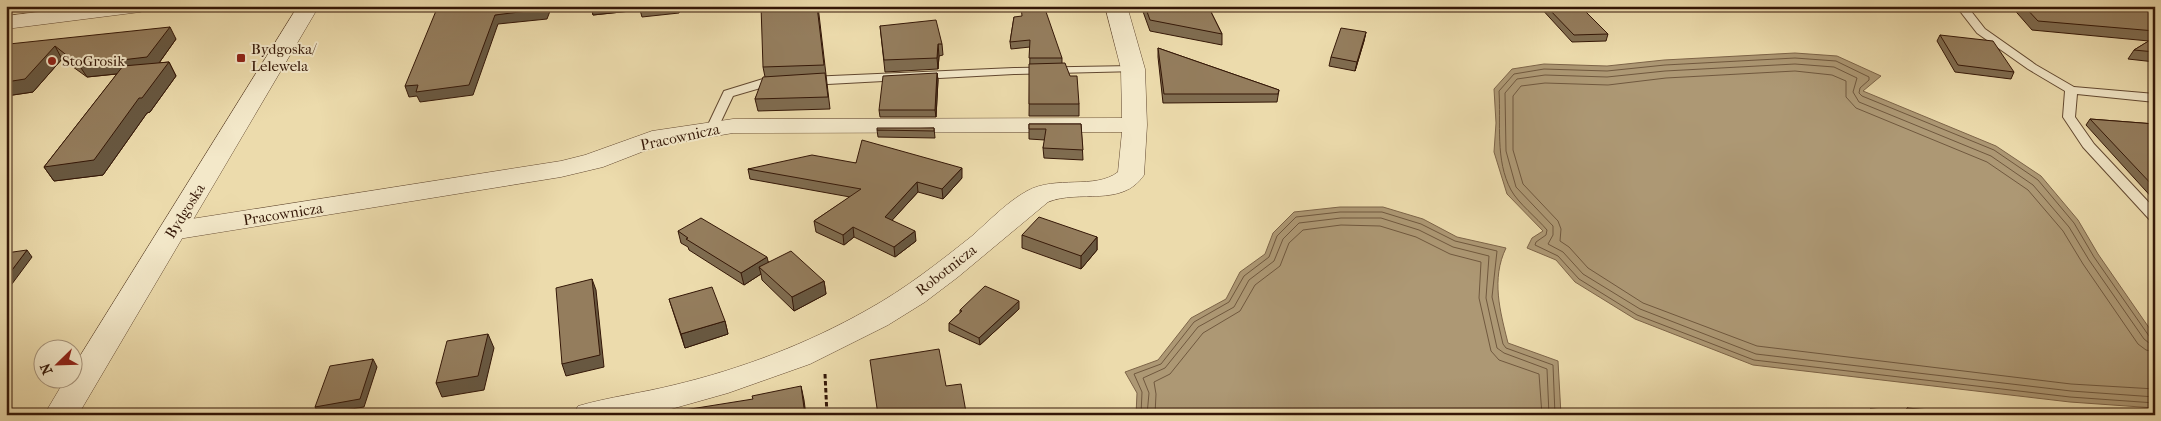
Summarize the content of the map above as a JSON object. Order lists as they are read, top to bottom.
{
  "streets": {
    "street": ["Pracownicza", "Bydgoska", "Robotnicza"]
  },
  "crossings": [
    ["Pracownicza", "Bydgoska"],
    ["Pracownicza", "Robotnicza"]
  ],
  "places": {
    "transit": ["Bydgoska/ Lelewela"],
    "other": ["StoGrosik"]
  },
  "north": "bottom left"
}
